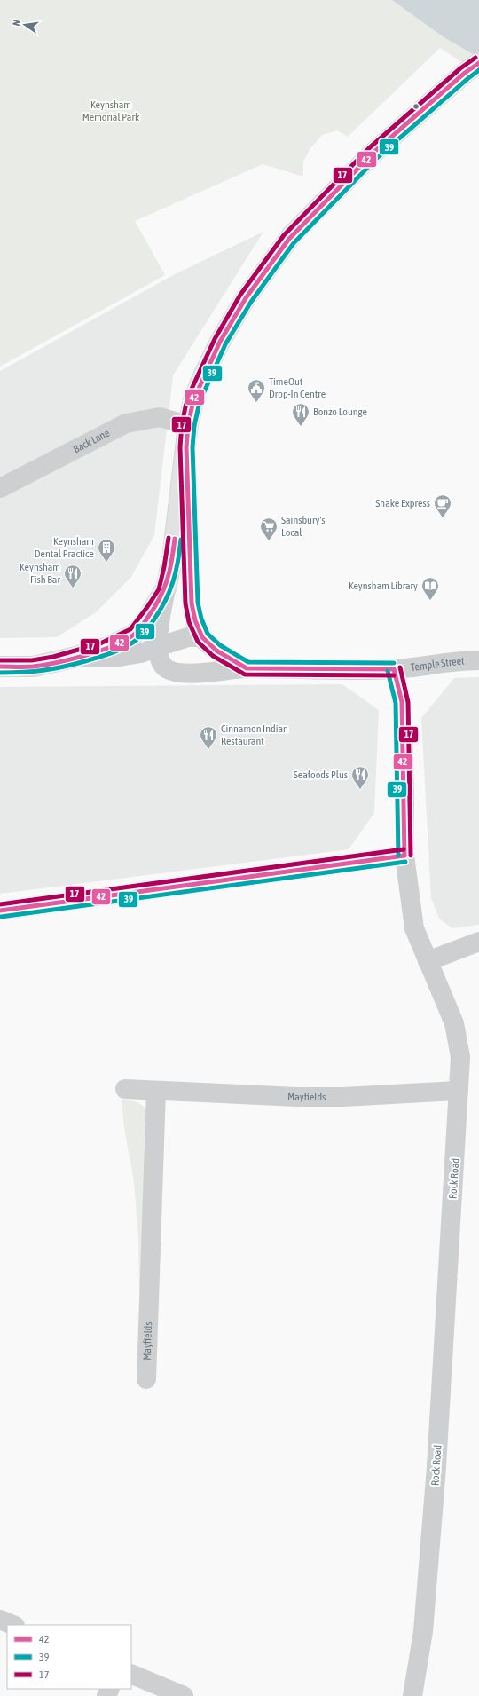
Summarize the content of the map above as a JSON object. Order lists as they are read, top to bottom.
{
  "streets": {
    "street": [
      "Back Lane",
      "Temple Street",
      "Mayfields",
      "Rock Road"
    ]
  },
  "crossings": [
    ["Temple Street", "Rock Road"],
    ["Mayfields", "Rock Road"]
  ],
  "parks": ["Keynsham Memorial Park"],
  "places": {
    "public building": ["TimeOut Drop-In Centre"],
    "restaurant": [
      "Bonzo Lounge",
      "Keynsham Fish Bar",
      "Cinnamon Indian Restaurant",
      "Seafoods Plus"
    ],
    "cafe": ["Shake Express"],
    "supermarket": ["Sainsbury's Local"],
    "building": ["Keynsham Dental Practice"],
    "library": ["Keynsham Library"]
  },
  "lines": ["transit line 17", "transit line 42", "transit line 39"],
  "legend": ["42", "39", "17"],
  "north": "left"
}
